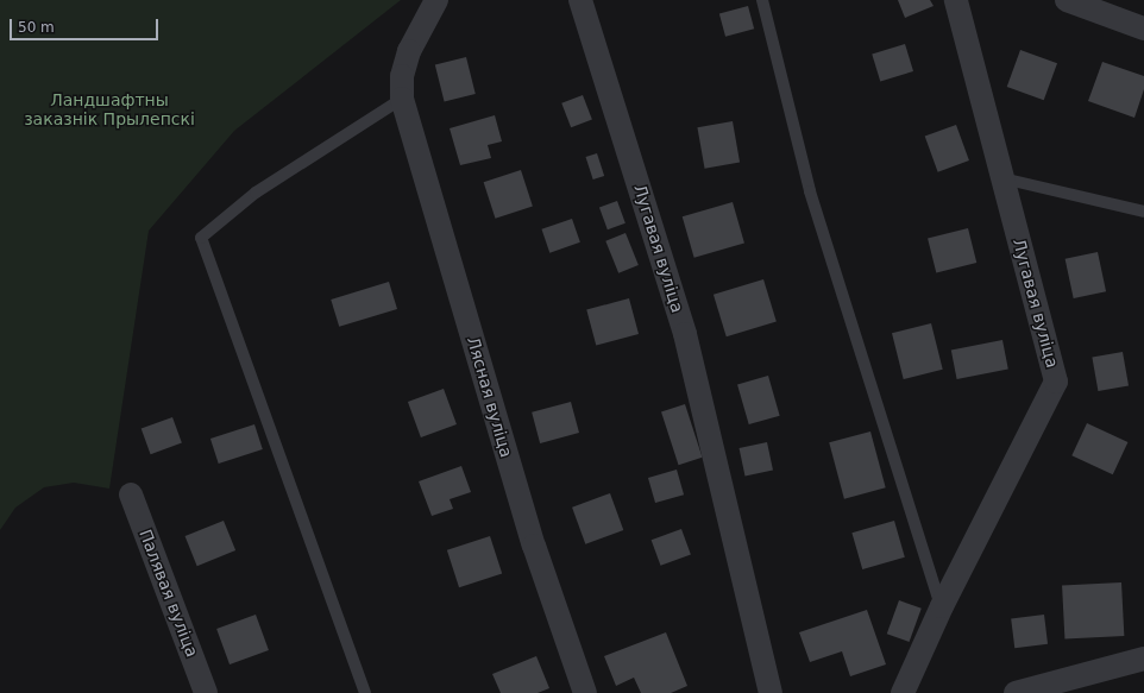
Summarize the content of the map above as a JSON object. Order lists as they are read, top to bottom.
{
  "streets": {
    "street": ["Лугавая вуліца", "Лясная вуліца", "Палявая вуліца"]
  },
  "parks": ["Ландшафтны заказнік Прылепскі"],
  "scale_bar": "50 m"
}
